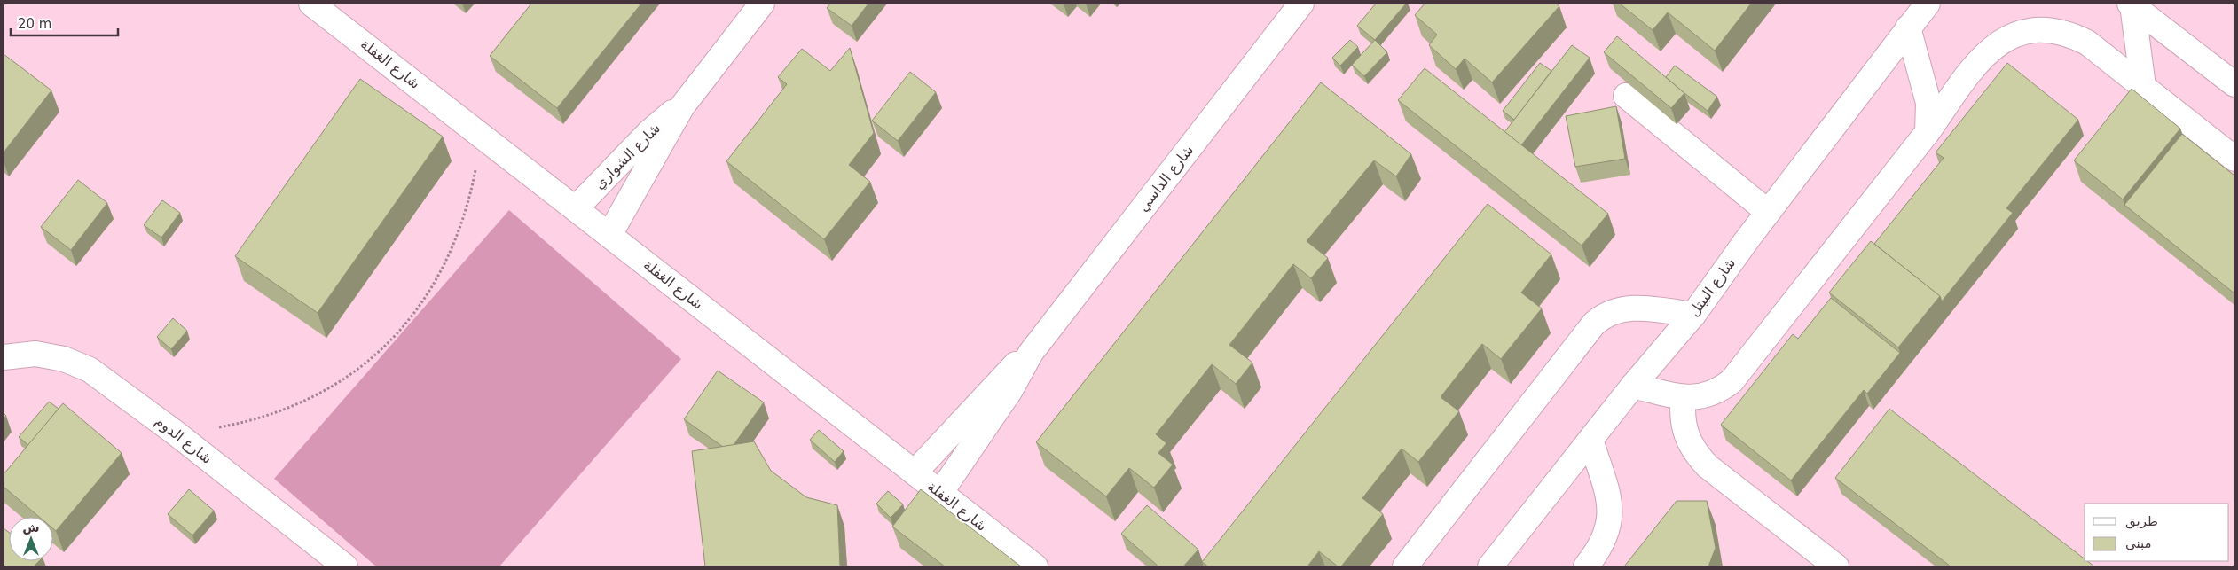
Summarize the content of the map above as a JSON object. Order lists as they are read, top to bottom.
{
  "streets": {
    "street": [
      "شارع الغفلة",
      "شارع الشواري",
      "شارع الداسي",
      "شارع البيتل",
      "شارع الدوم"
    ]
  },
  "crossings": [
    ["شارع الغفلة", "شارع الشواري"],
    ["شارع الغفلة", "شارع الداسي"]
  ],
  "legend": ["طريق", "مبنى"],
  "scale_bar": "20 m",
  "north": "top"
}
